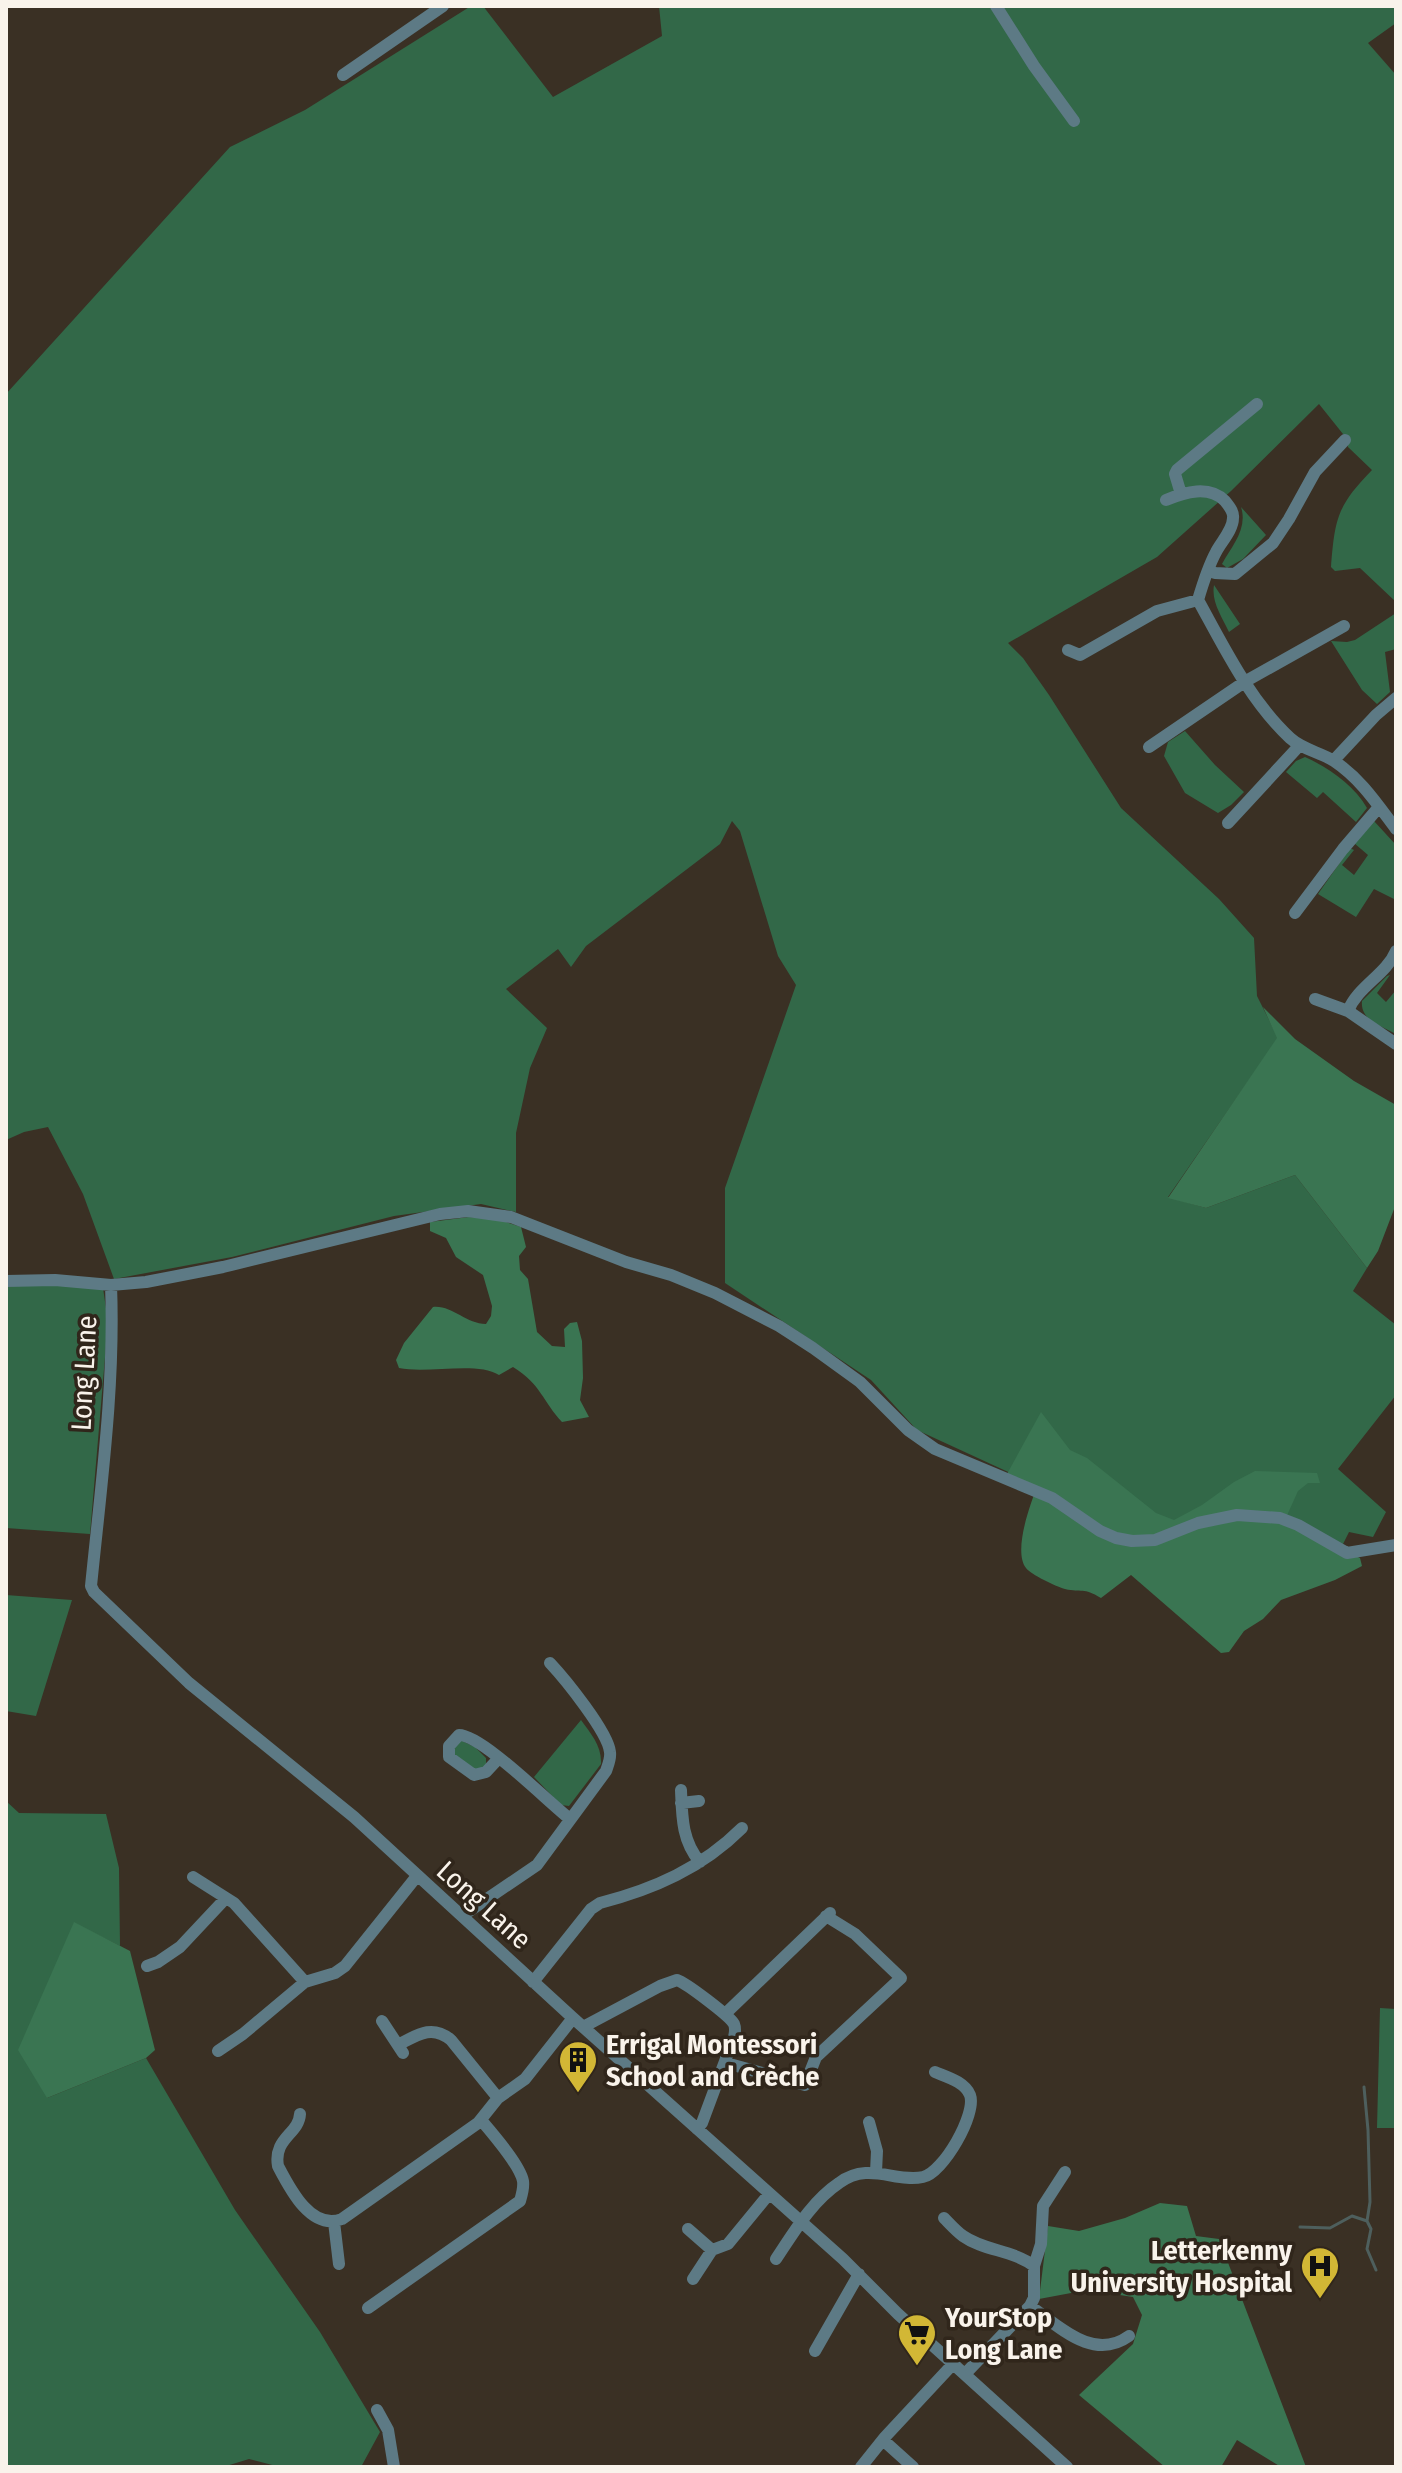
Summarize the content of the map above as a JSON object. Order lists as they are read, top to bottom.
{
  "streets": {
    "street": ["Long Lane"]
  },
  "places": {
    "building": ["Errigal Montessori School and Crèche"],
    "hospital": ["Letterkenny University Hospital"],
    "supermarket": ["YourStop Long Lane"]
  }
}
